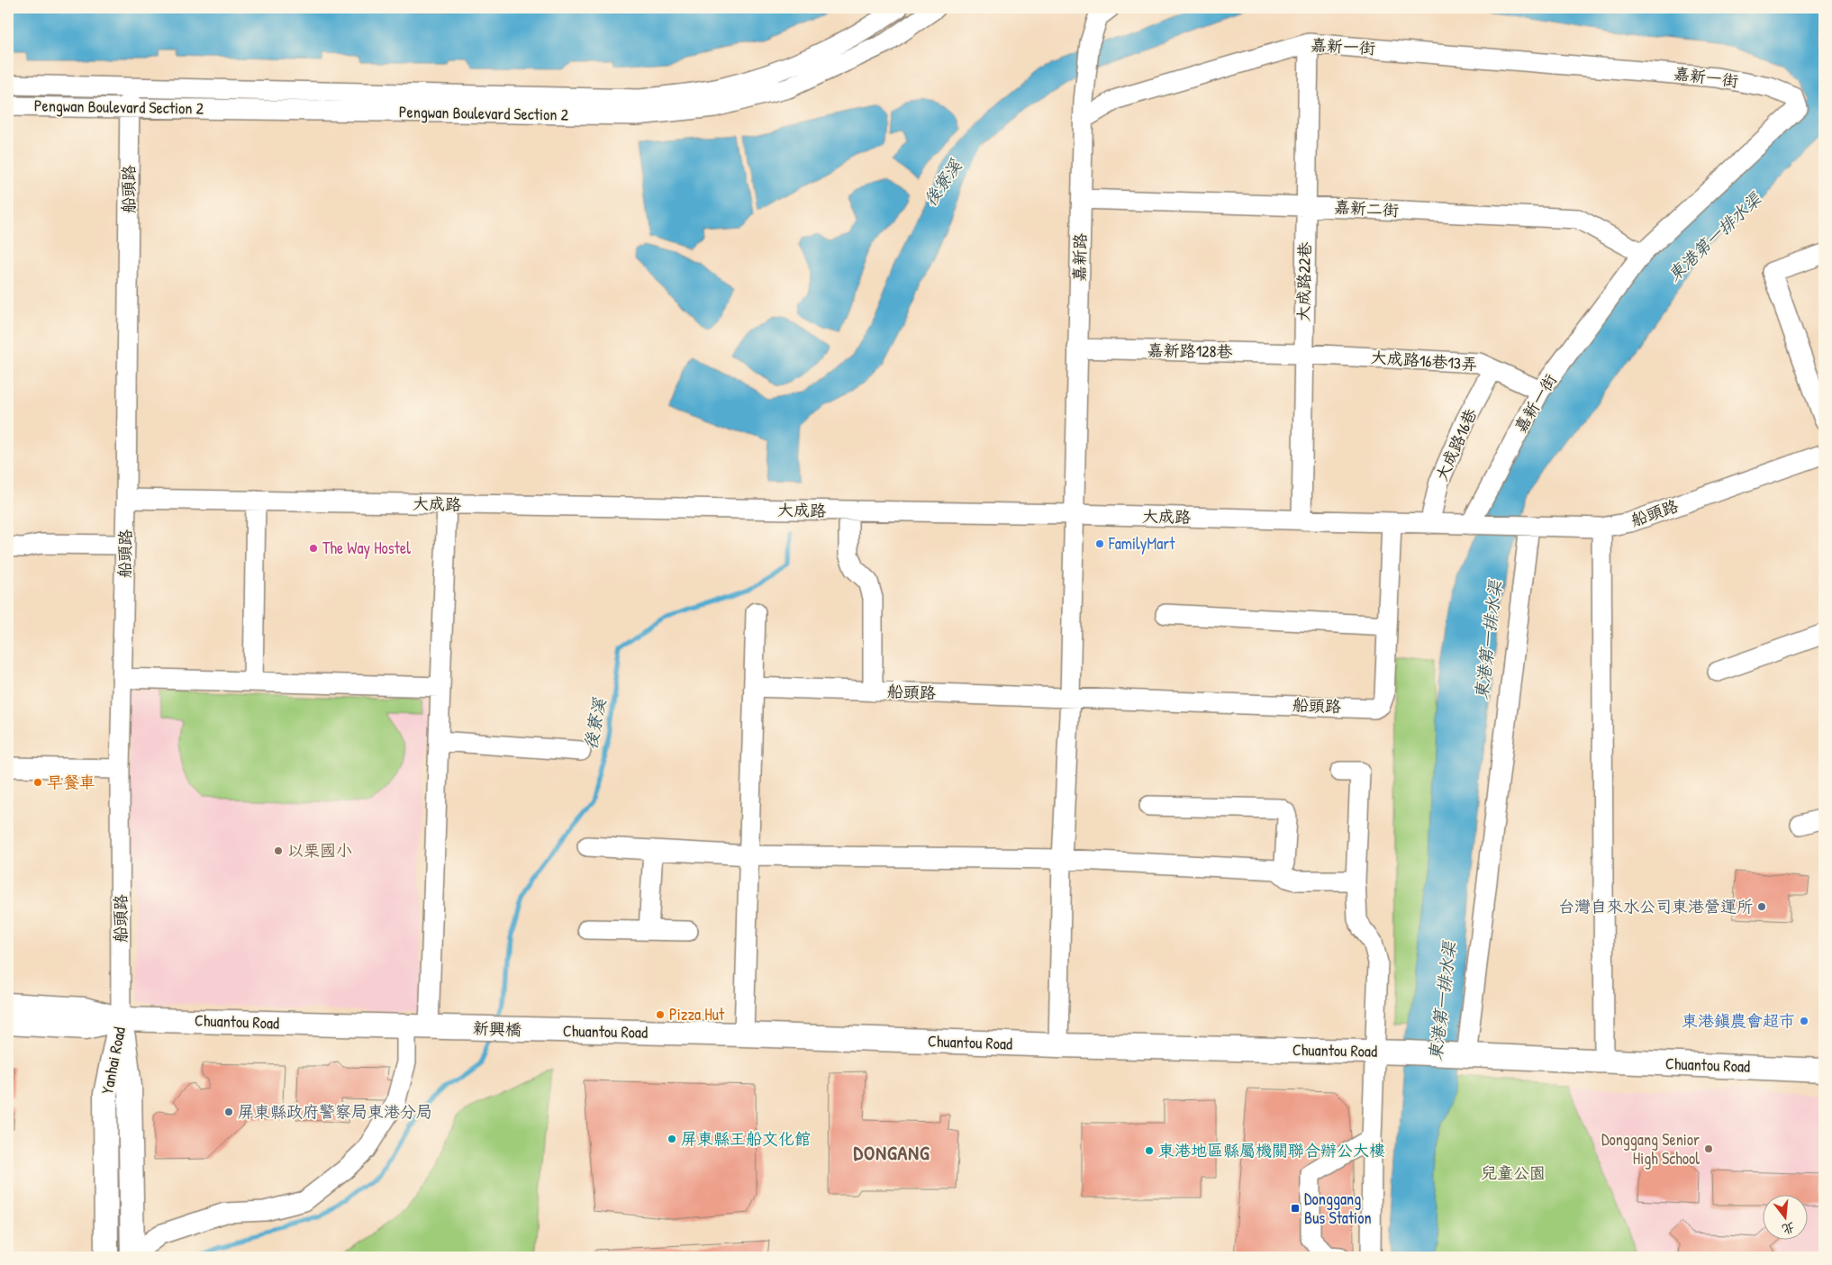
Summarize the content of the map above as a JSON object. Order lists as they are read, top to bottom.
{
  "streets": {
    "main road": ["Chuantou Road", "新興橋", "Yanhai Road"],
    "street": [
      "嘉新一街",
      "Pengwan Boulevard Section 2",
      "船頭路",
      "嘉新二街",
      "嘉新路",
      "大成路22巷",
      "嘉新路128巷",
      "大成路16巷13弄",
      "大成路16巷",
      "大成路"
    ]
  },
  "crossings": [
    ["嘉新一街", "船頭路"],
    ["嘉新一街", "嘉新二街"],
    ["嘉新一街", "嘉新路"],
    ["嘉新一街", "大成路22巷"],
    ["嘉新一街", "大成路16巷13弄"],
    ["嘉新一街", "大成路"],
    ["Pengwan Boulevard Section 2", "船頭路"],
    ["船頭路", "大成路"],
    ["船頭路", "Chuantou Road"],
    ["船頭路", "Yanhai Road"],
    ["嘉新二街", "嘉新路"],
    ["嘉新二街", "大成路22巷"],
    ["嘉新路", "嘉新路128巷"],
    ["嘉新路", "大成路"],
    ["大成路22巷", "嘉新路128巷"],
    ["大成路22巷", "大成路16巷13弄"],
    ["大成路22巷", "大成路"],
    ["嘉新路128巷", "大成路16巷13弄"],
    ["大成路16巷13弄", "大成路16巷"],
    ["大成路16巷", "大成路"],
    ["Chuantou Road", "新興橋"],
    ["Chuantou Road", "Yanhai Road"]
  ],
  "districts": ["DONGANG"],
  "water": ["後寮溪", "東港第一排水渠"],
  "parks": ["兒童公園"],
  "places": {
    "other": [
      "FamilyMart",
      "The Way Hostel",
      "早餐車",
      "以栗國小",
      "台灣自來水公司東港營運所",
      "Pizza Hut",
      "東港鎮農會超市",
      "屏東縣政府警察局東港分局",
      "屏東縣王船文化館",
      "Donggang Senior High School",
      "東港地區縣屬機關聯合辦公大樓"
    ],
    "transit": ["Donggang Bus Station"]
  },
  "north": "bottom"
}
